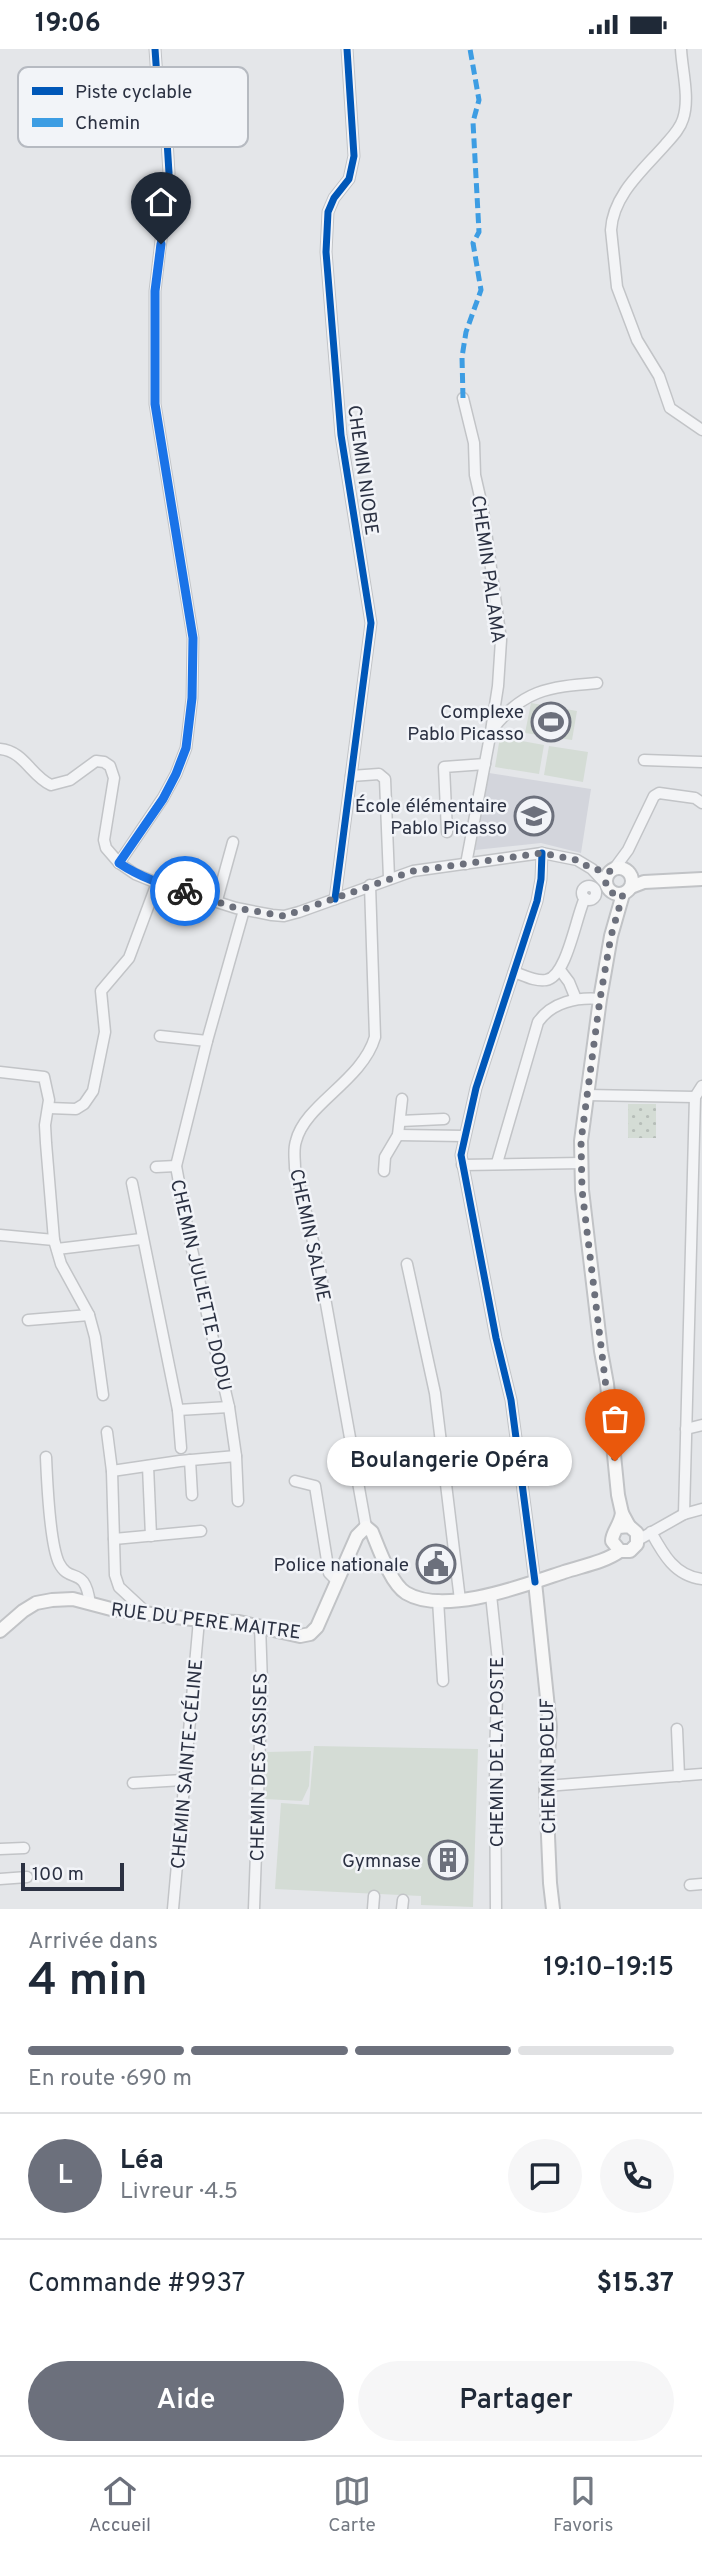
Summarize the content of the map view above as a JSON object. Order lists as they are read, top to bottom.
{
  "streets": {
    "main road": ["RUE DU PERE MAITRE", "CHEMIN BOEUF"],
    "street": [
      "CHEMIN NIOBE",
      "CHEMIN PALAMA",
      "CHEMIN SALME",
      "CHEMIN JULIETTE DODU",
      "CHEMIN DE LA POSTE",
      "CHEMIN SAINTE-CÉLINE",
      "CHEMIN DES ASSISES"
    ]
  },
  "crossings": [
    ["CHEMIN SALME", "RUE DU PERE MAITRE"],
    ["RUE DU PERE MAITRE", "CHEMIN SAINTE-CÉLINE"],
    ["RUE DU PERE MAITRE", "CHEMIN DES ASSISES"]
  ],
  "places": {
    "sports": ["Complexe Pablo Picasso"],
    "school or university": ["École élémentaire Pablo Picasso"],
    "other": ["Boulangerie Opéra"],
    "public building": ["Police nationale"],
    "building": ["Gymnase"]
  },
  "legend": ["Piste cyclable", "Chemin"],
  "scale_bar": "100 m",
  "page": {
    "status": "19:06",
    "bubble": "Boulangerie Opéra",
    "scale": "100 m",
    "heading": ["4 min", "Arrivée dans", "19:10–19:15"],
    "panel": [
      "Léa",
      "Livreur · 4.5",
      "Commande #9937",
      "$15.37"
    ],
    "bar": "En route · 690 m",
    "round": "L",
    "buttons": ["Aide", "Partager"],
    "tabs": ["Accueil", "Carte", "Favoris"]
  }
}
